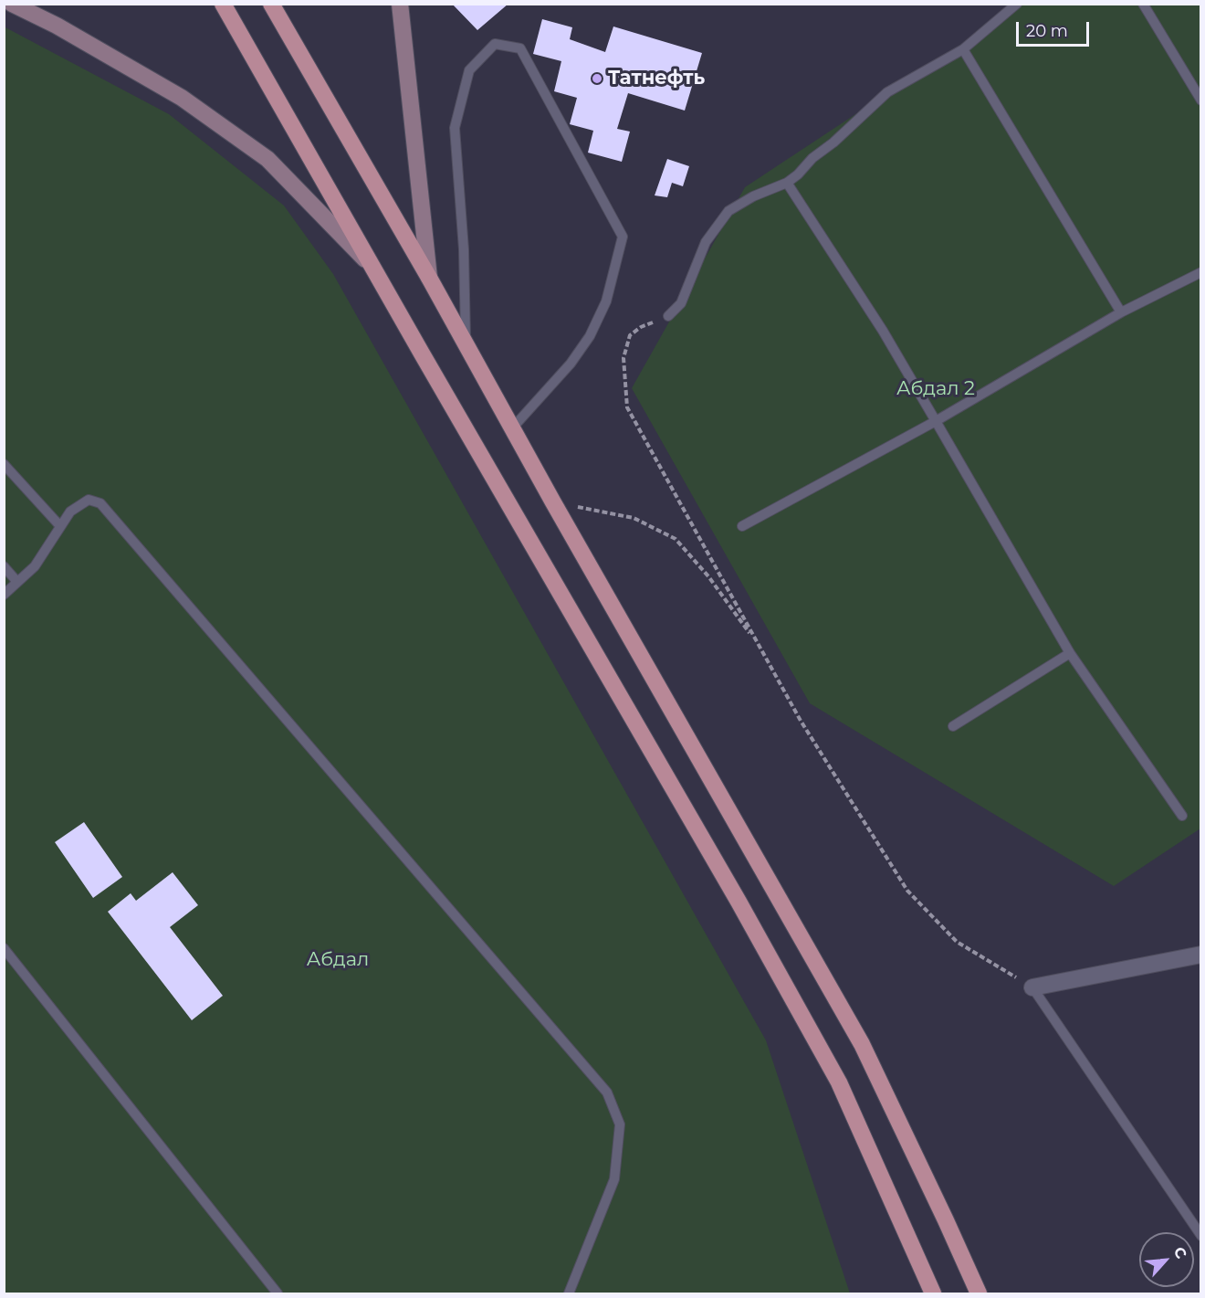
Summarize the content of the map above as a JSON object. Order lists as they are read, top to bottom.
{
  "parks": ["Абдал 2", "Абдал"],
  "places": ["Татнефть"],
  "scale_bar": "20 m",
  "north": "top right"
}
